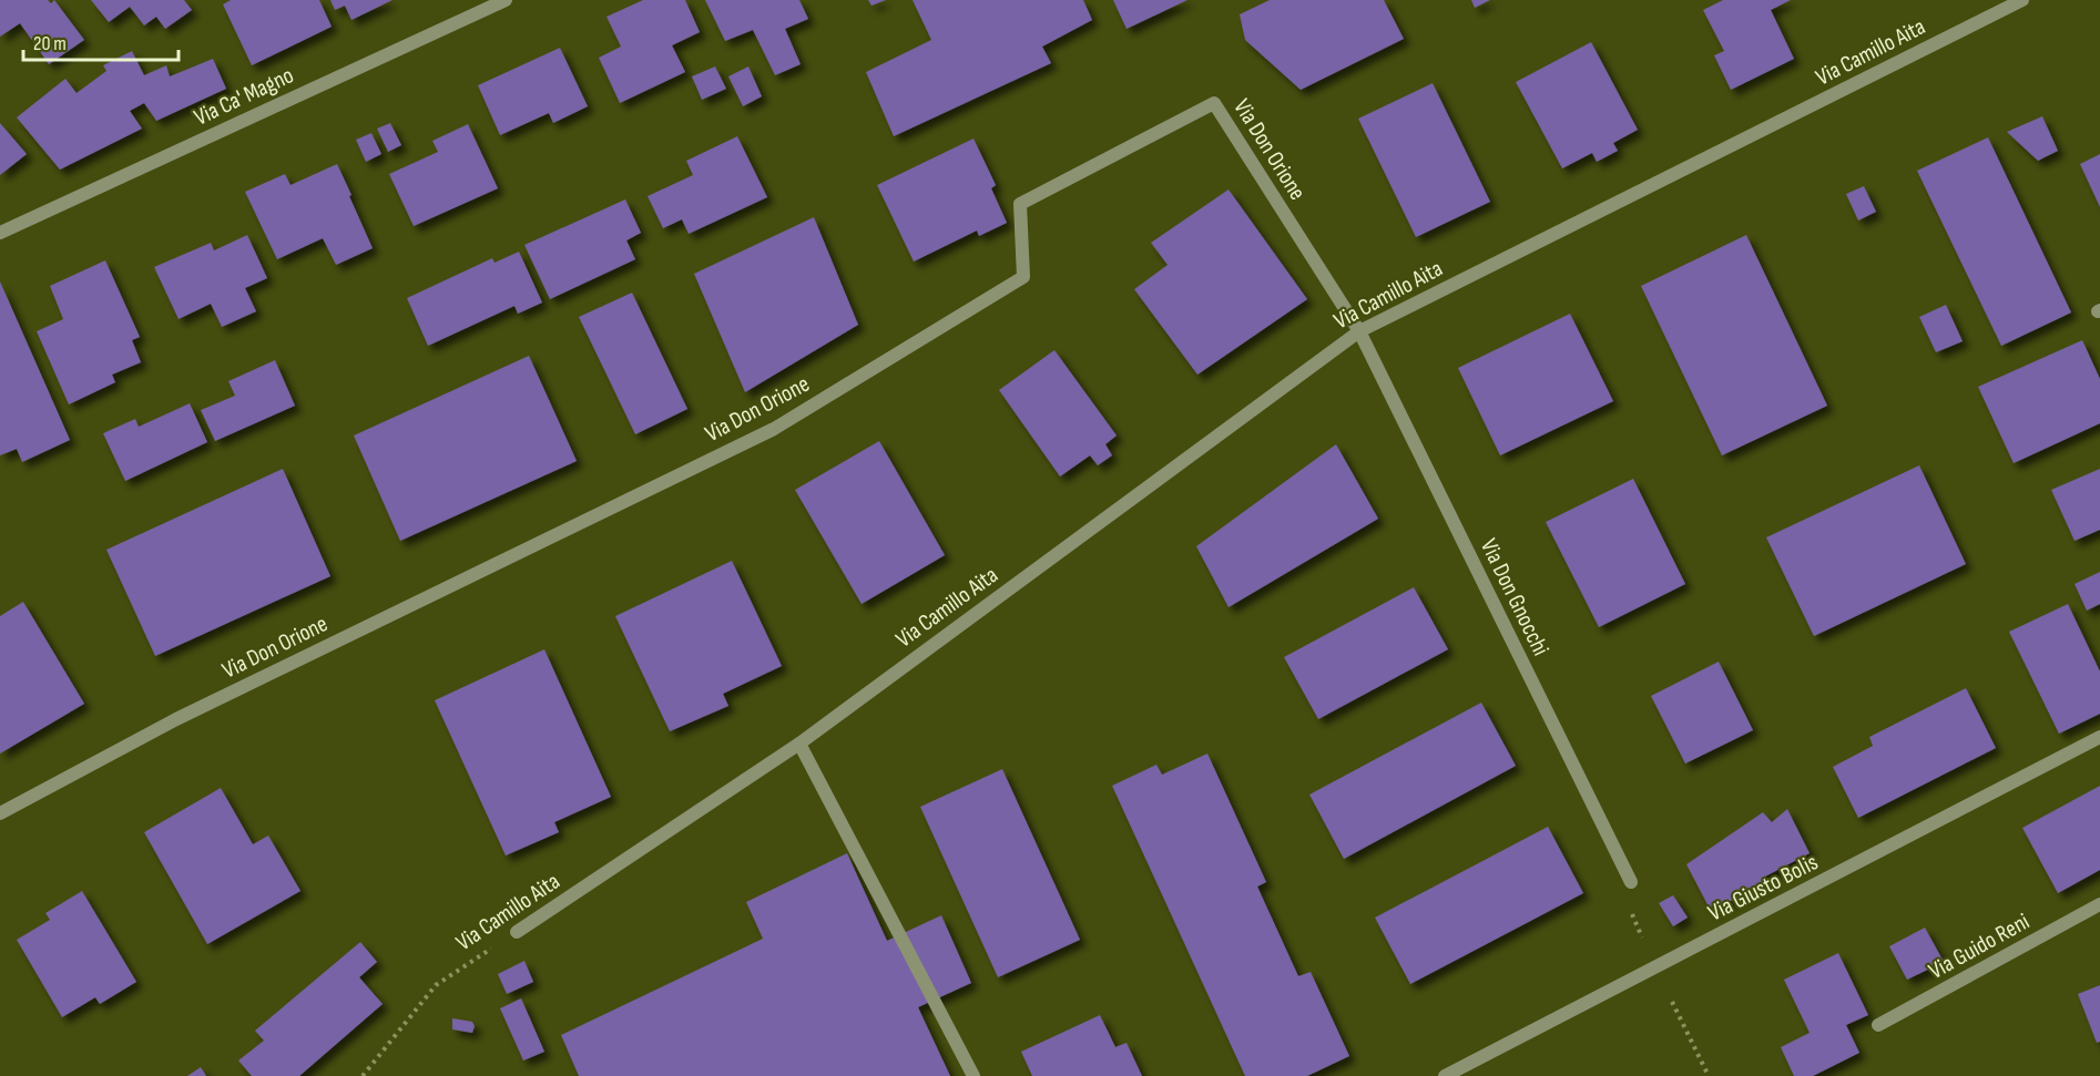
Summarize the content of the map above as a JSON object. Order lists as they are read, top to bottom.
{
  "streets": {
    "street": [
      "Via Camillo Aita",
      "Via Ca' Magno",
      "Via Don Orione",
      "Via Don Gnocchi",
      "Via Giusto Bolis",
      "Via Guido Reni"
    ]
  },
  "crossings": [
    ["Via Camillo Aita", "Via Don Orione"],
    ["Via Camillo Aita", "Via Don Gnocchi"],
    ["Via Don Orione", "Via Don Gnocchi"]
  ],
  "scale_bar": "20 m"
}
